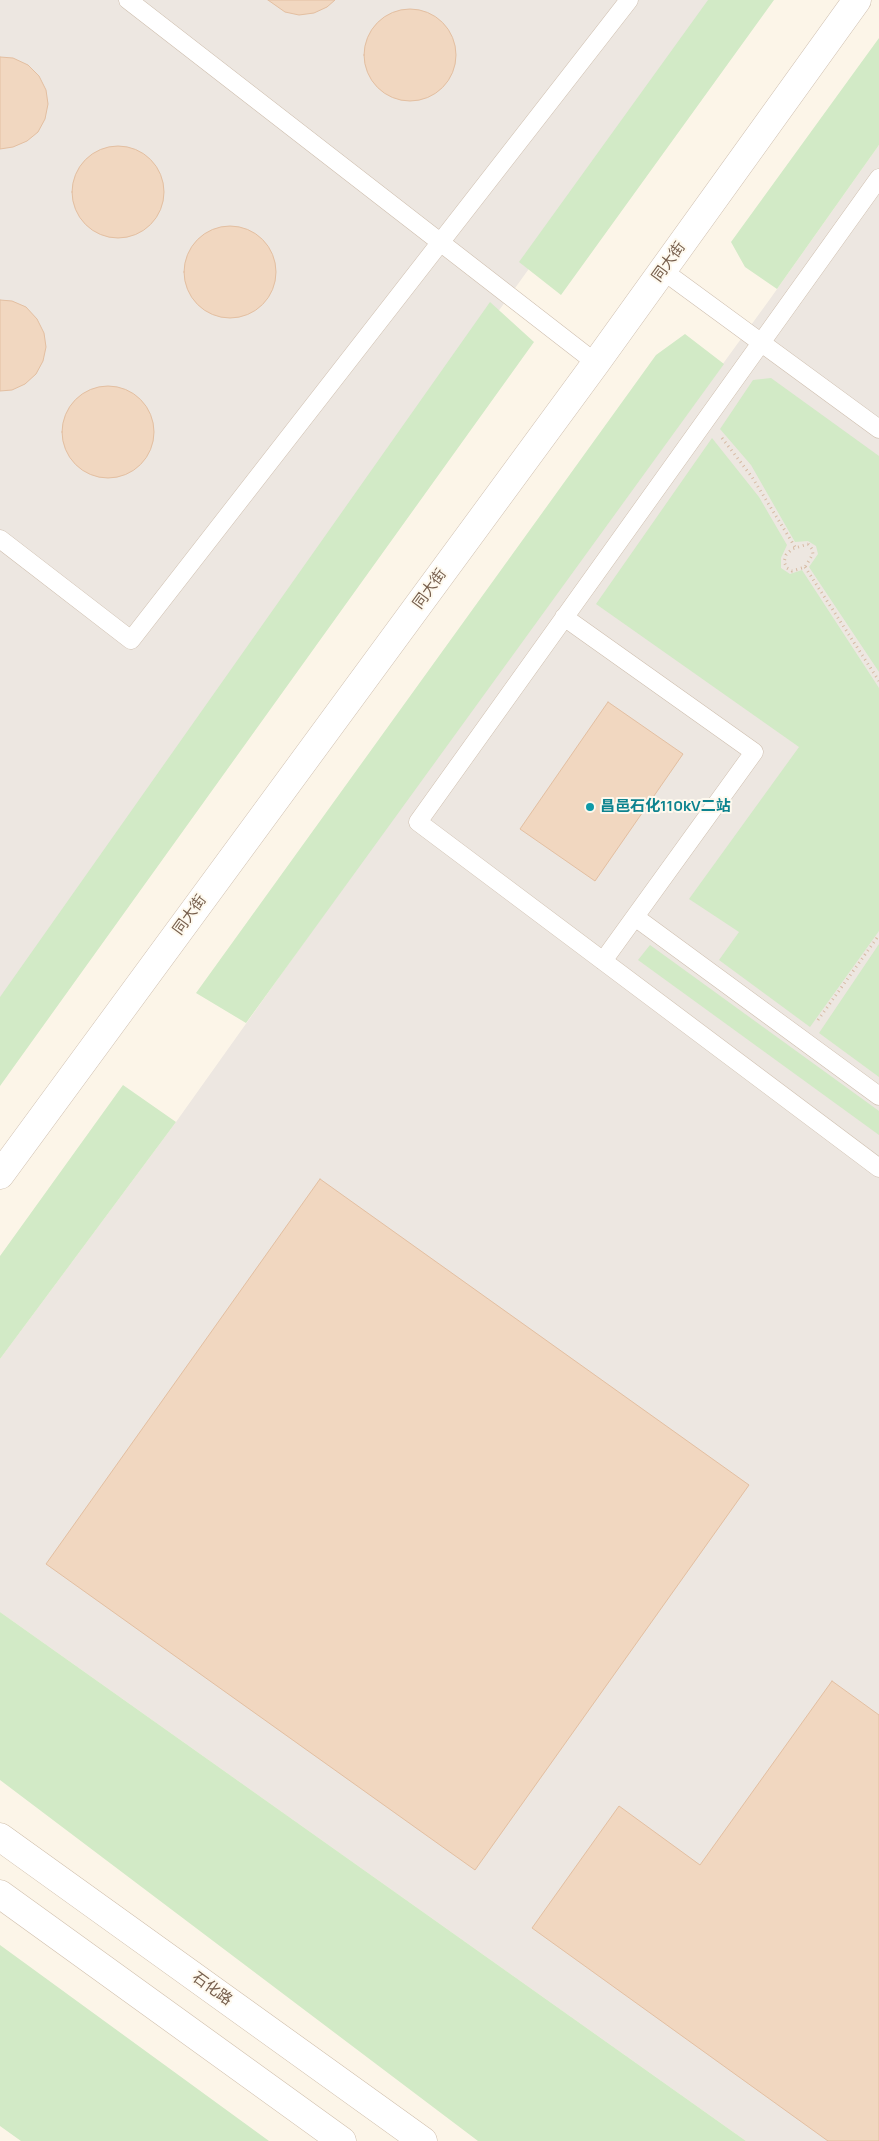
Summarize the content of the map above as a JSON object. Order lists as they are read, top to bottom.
{
  "streets": {
    "street": ["同大街", "石化路"]
  },
  "places": ["昌邑石化110kV二站"]
}
